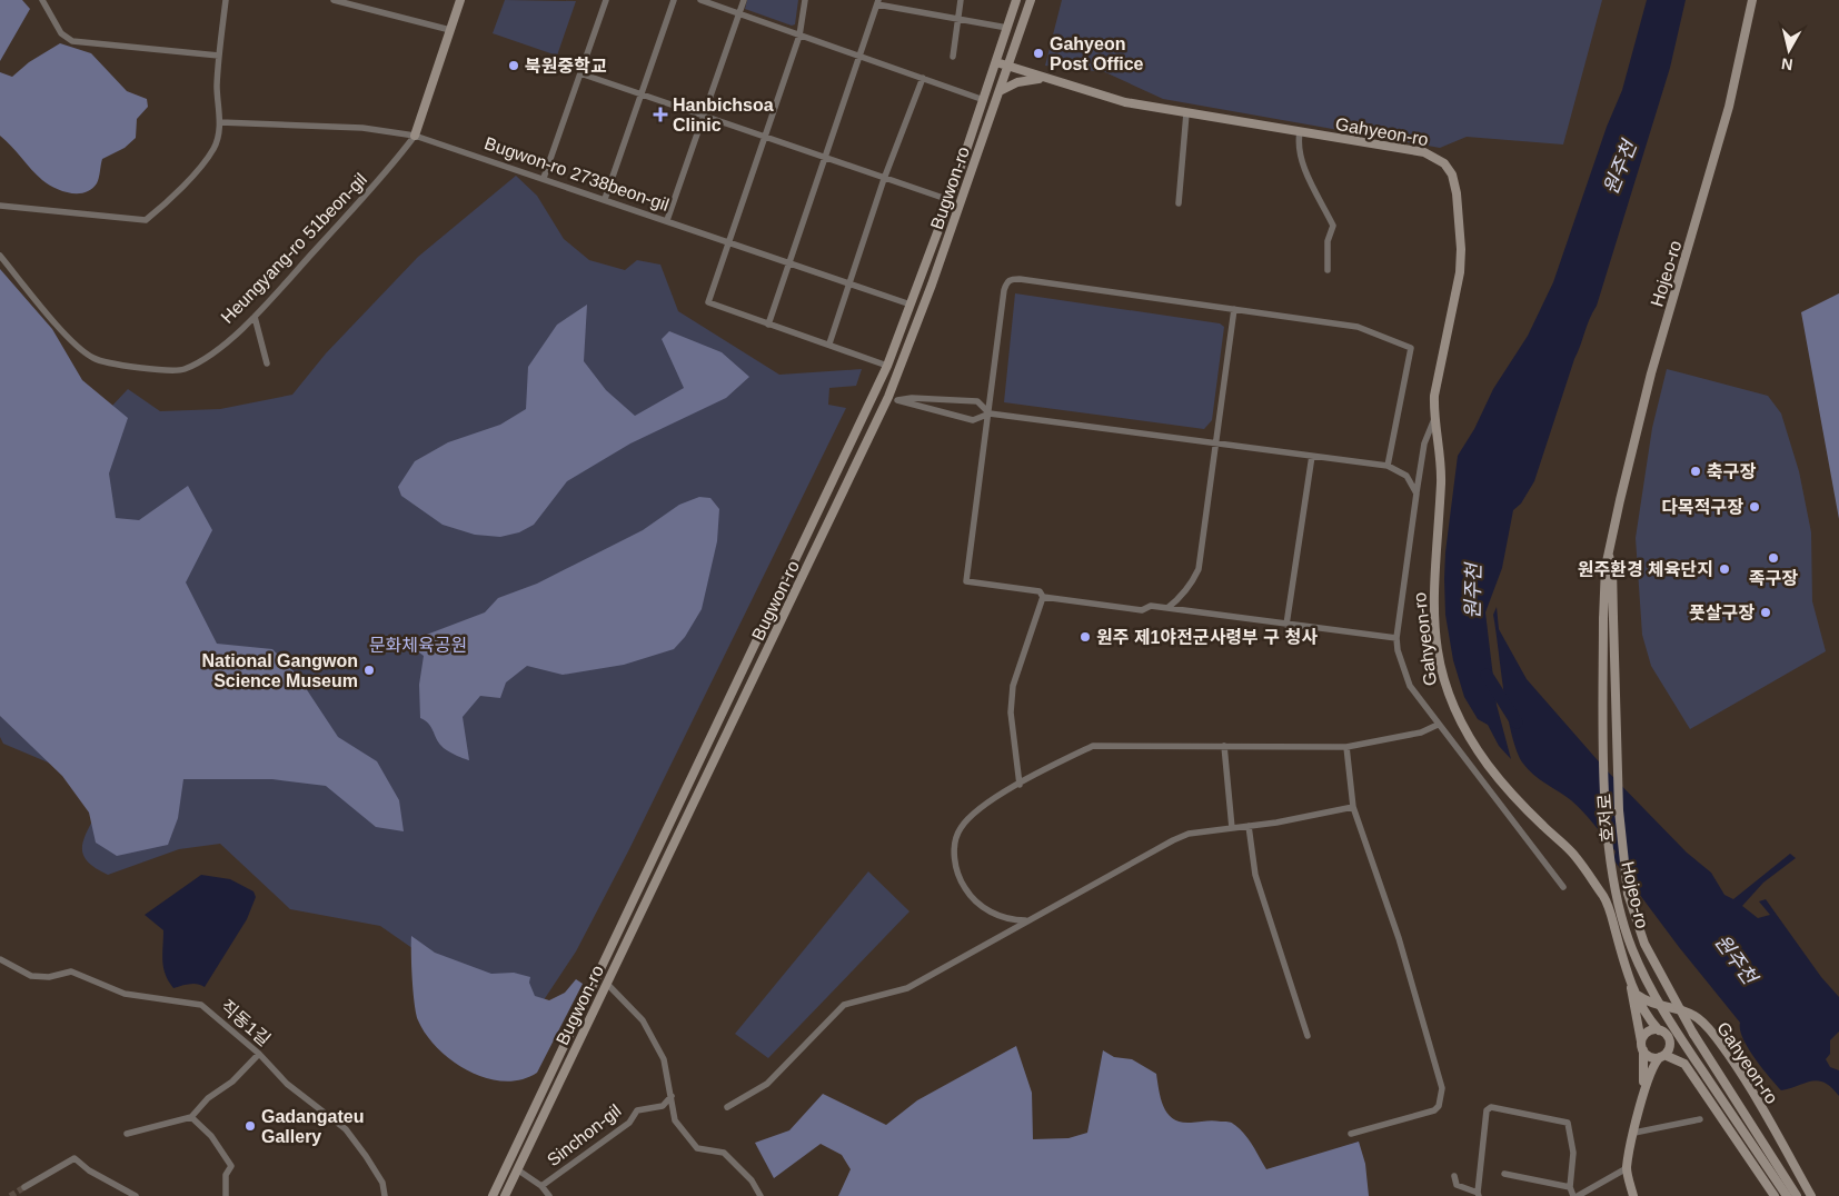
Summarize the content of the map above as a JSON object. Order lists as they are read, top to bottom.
{
  "streets": {
    "street": [
      "Gahyeon-ro",
      "Bugwon-ro 2738beon-gil",
      "Bugwon-ro",
      "Heungyang-ro 51beon-gil",
      "Hojeo-ro",
      "호저로",
      "직동1길",
      "Sinchon-gil"
    ]
  },
  "crossings": [
    ["Gahyeon-ro", "Bugwon-ro"],
    ["Bugwon-ro 2738beon-gil", "Bugwon-ro"],
    ["Bugwon-ro 2738beon-gil", "Heungyang-ro 51beon-gil"],
    ["Bugwon-ro", "Sinchon-gil"],
    ["Hojeo-ro", "호저로"]
  ],
  "water": ["원주천"],
  "parks": ["문화체육공원"],
  "places": {
    "other": [
      "Gahyeon Post Office",
      "북원중학교",
      "축구장",
      "다목적구장",
      "족구장",
      "원주환경 체육단지",
      "풋살구장",
      "원주 제1야전군사령부 구 청사",
      "National Gangwon Science Museum",
      "Gadangateu Gallery"
    ],
    "health": ["Hanbichsoa Clinic"]
  },
  "north": "bottom"
}
